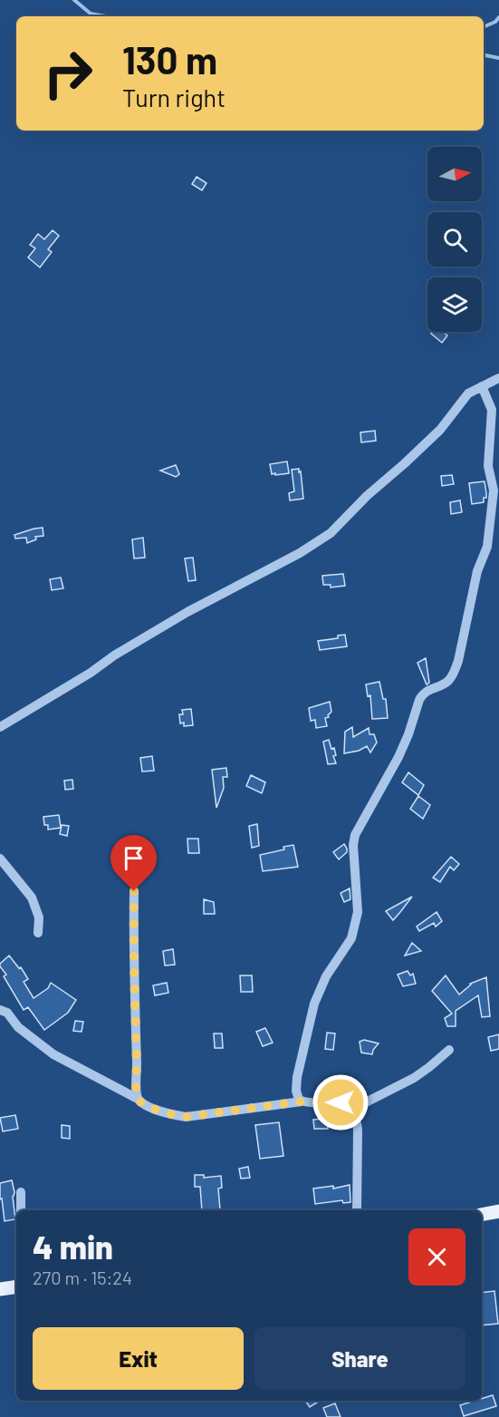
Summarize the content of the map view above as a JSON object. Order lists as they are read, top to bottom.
{
  "north": "right",
  "page": {
    "turn": ["130 m", "Turn right"],
    "heading": ["4 min", "270 m · 15:24"],
    "buttons": ["Exit", "Share"]
  }
}
